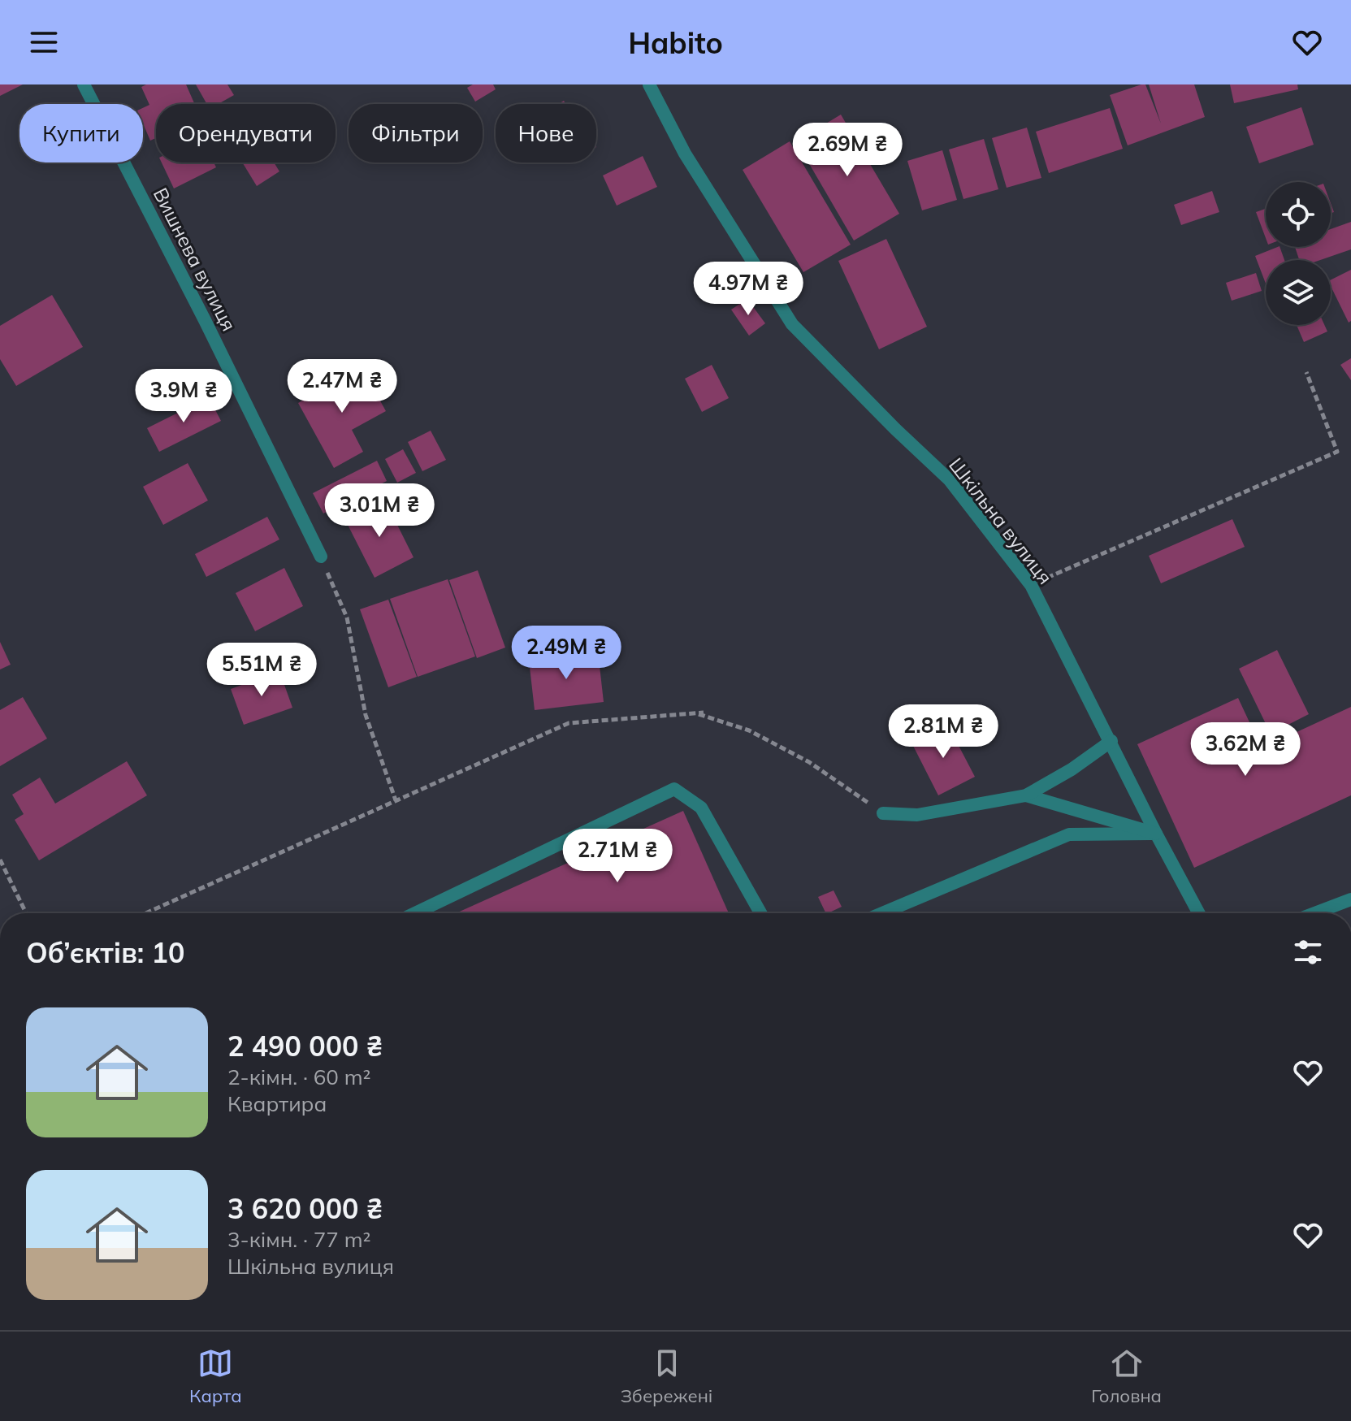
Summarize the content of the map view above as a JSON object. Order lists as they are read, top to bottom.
{
  "streets": {
    "street": ["Вишнева вулиця", "Шкільна вулиця"]
  },
  "page": {
    "header": "Habito",
    "chip": [
      "Купити",
      "Орендувати",
      "Фільтри",
      "Нове"
    ],
    "price": [
      "2.69M ₴",
      "4.97M ₴",
      "2.47M ₴",
      "3.9M ₴",
      "3.01M ₴",
      "2.49M ₴",
      "5.51M ₴",
      "2.81M ₴",
      "3.62M ₴",
      "2.71M ₴"
    ],
    "heading": "Об’єктів: 10",
    "list": [
      {
        "name": "2 490 000 ₴",
        "note": "2-кімн. · 60 m² · Квартира"
      },
      {
        "name": "3 620 000 ₴",
        "note": "3-кімн. · 77 m² · Шкільна вулиця"
      }
    ],
    "tabs": ["Карта", "Збережені", "Головна"]
  }
}
